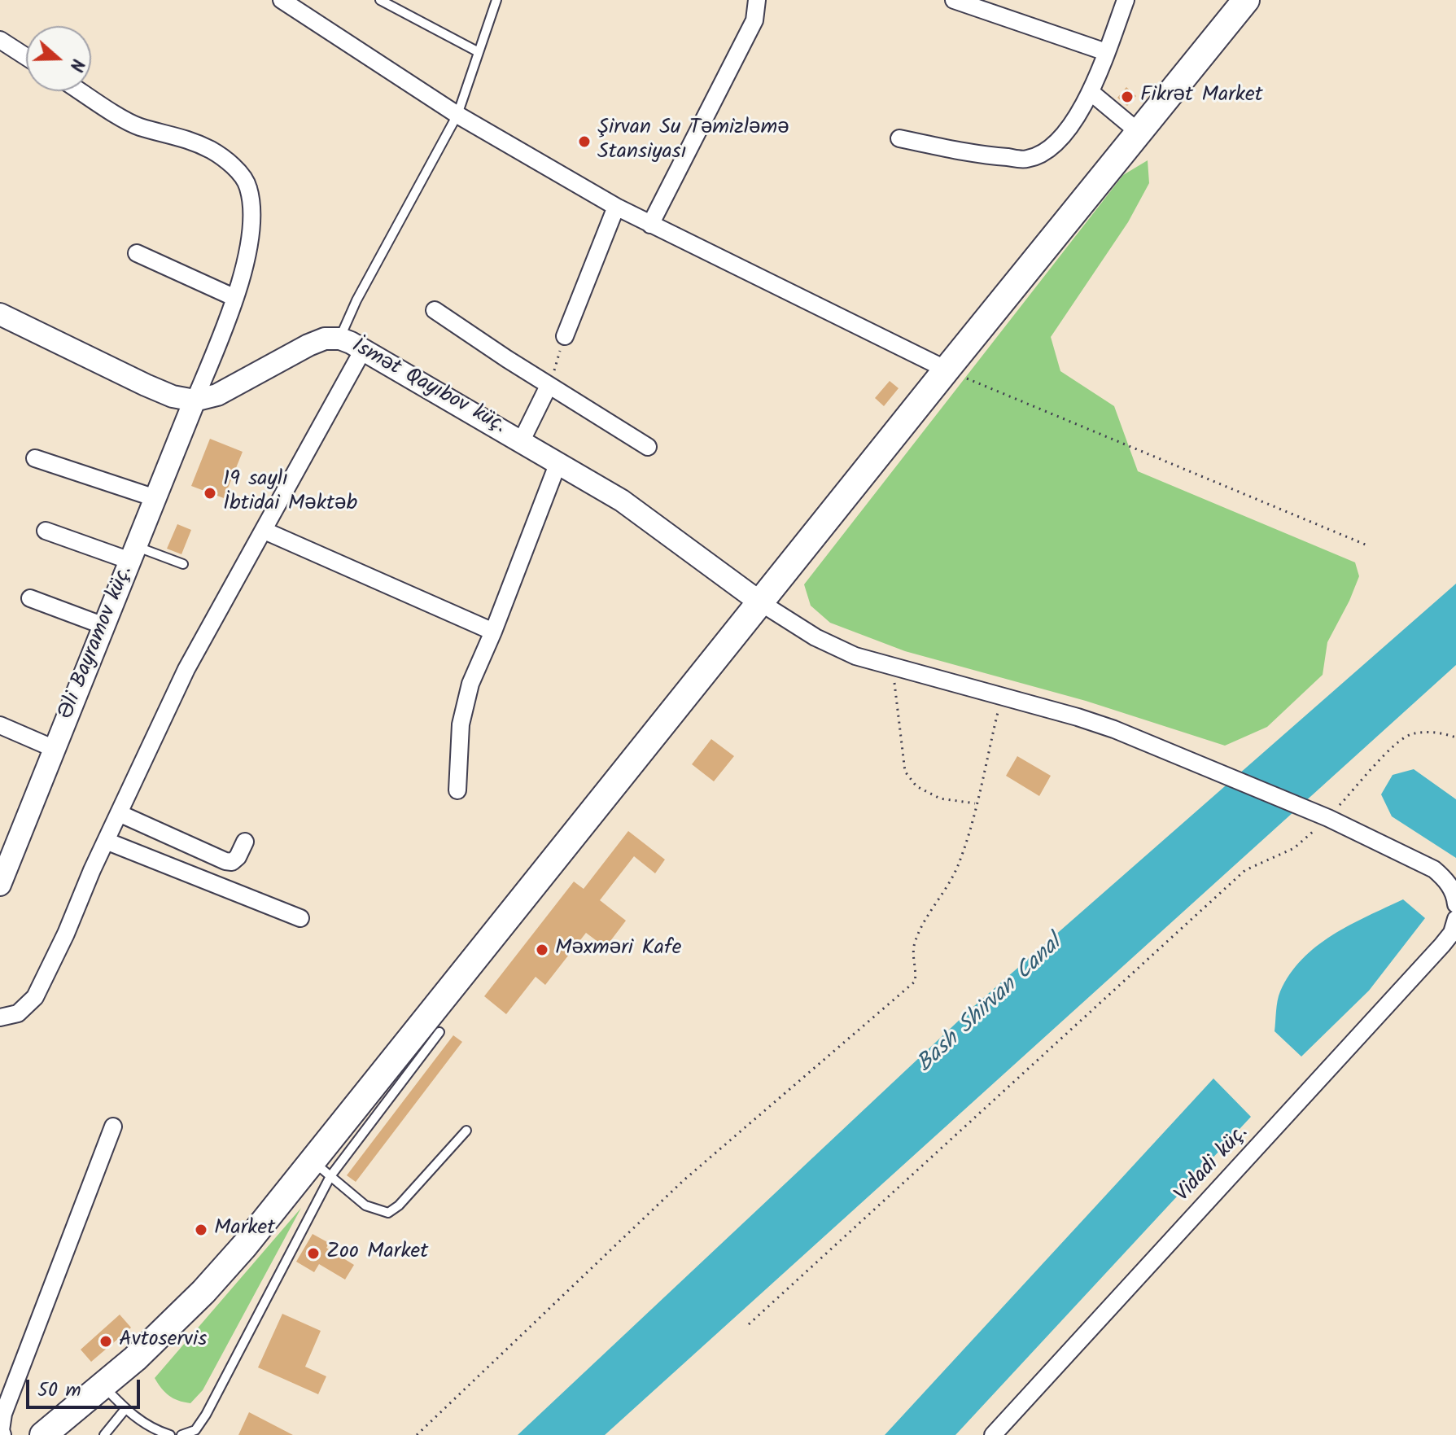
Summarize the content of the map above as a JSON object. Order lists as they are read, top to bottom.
{
  "streets": {
    "street": ["İsmət Qayıbov küç.", "Əli Bayramov küç.", "Vidadi küç."]
  },
  "crossings": [
    ["İsmət Qayıbov küç.", "Əli Bayramov küç."]
  ],
  "water": ["Bash Shirvan Canal"],
  "places": [
    "Fikrət Market",
    "Şirvan Su Təmizləmə Stansiyası",
    "19 saylı İbtidai Məktəb",
    "Məxməri Kafe",
    "Market",
    "Zoo Market",
    "Avtoservis"
  ],
  "scale_bar": "50 m",
  "north": "right"
}
